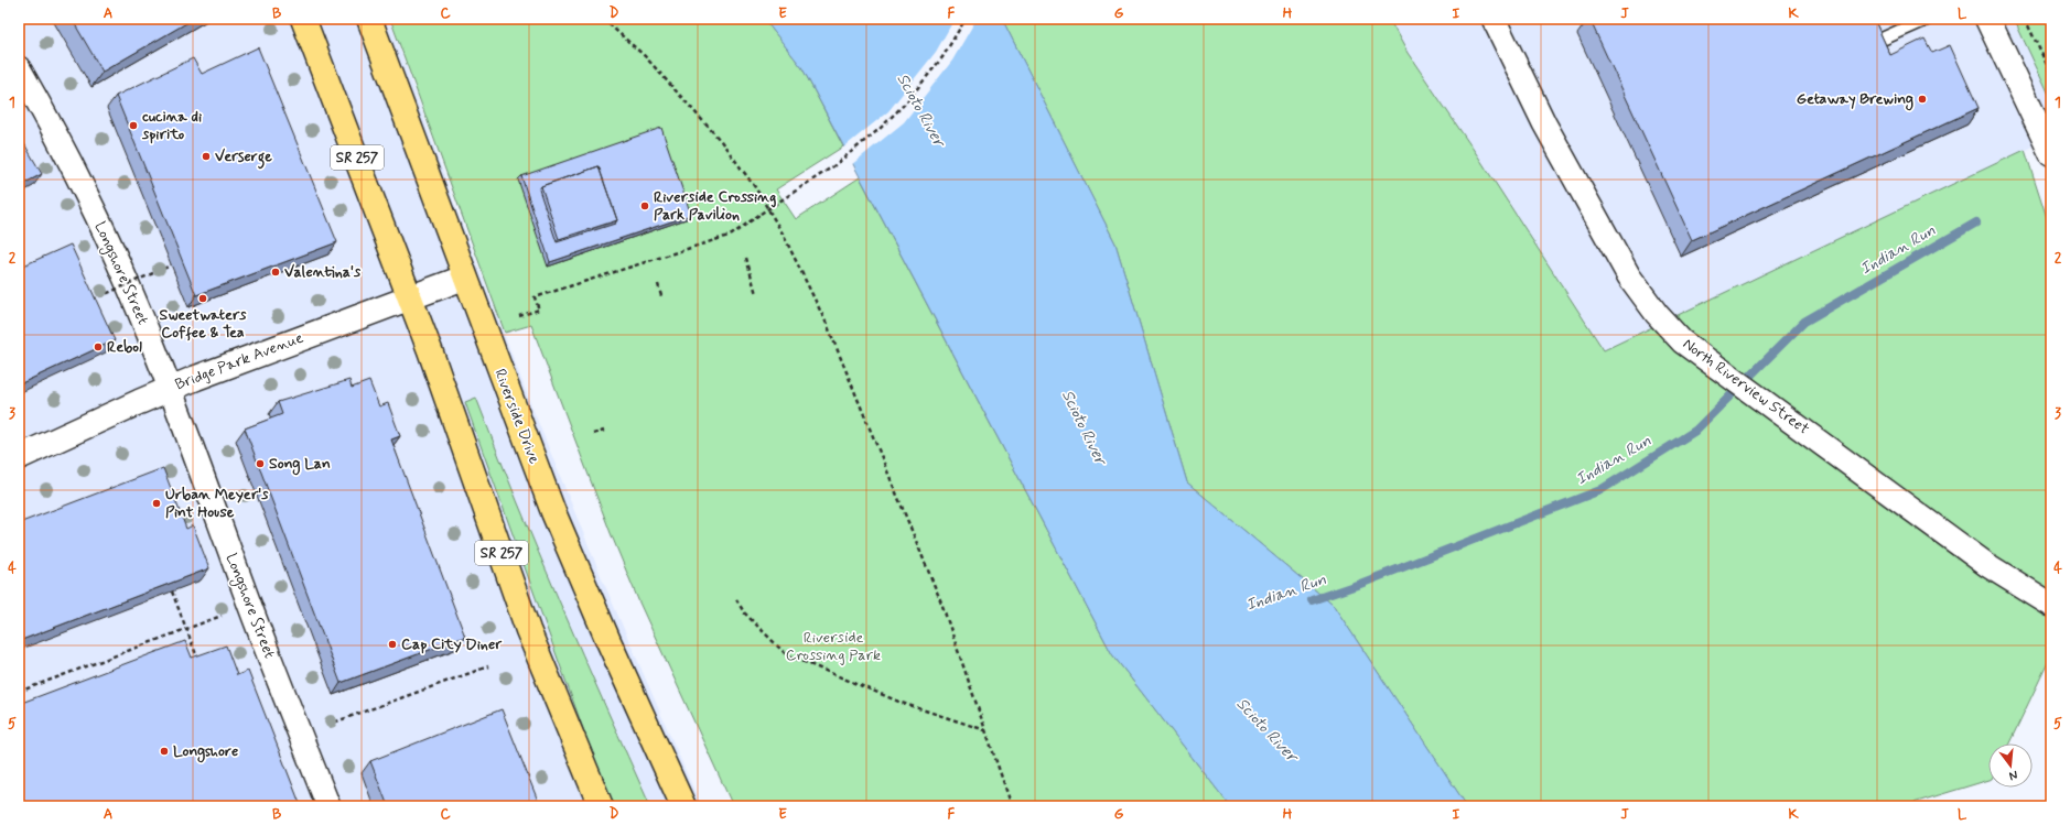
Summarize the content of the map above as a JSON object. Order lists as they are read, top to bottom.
{
  "streets": {
    "main road": ["SR 257", "Riverside Drive"],
    "street": ["Longshore Street", "Bridge Park Avenue", "North Riverview Street"]
  },
  "crossings": [
    ["SR 257", "Bridge Park Avenue"],
    ["Longshore Street", "Bridge Park Avenue"],
    ["Bridge Park Avenue", "Riverside Drive"]
  ],
  "water": ["Scioto River", "Indian Run"],
  "parks": ["Riverside Crossing Park"],
  "places": [
    "Getaway Brewing",
    "cucina di spirito",
    "Verserge",
    "Riverside Crossing Park Pavilion",
    "Valentina's",
    "Sweetwaters Coffee & Tea",
    "Rebol",
    "Song Lan",
    "Urban Meyer's Pint House",
    "Cap City Diner",
    "Longshore"
  ],
  "north": "bottom",
  "grid": {
    "columns": [
      "A",
      "B",
      "C",
      "D",
      "E",
      "F",
      "G",
      "H",
      "I",
      "J",
      "K",
      "L"
    ],
    "rows": [
      "1",
      "2",
      "3",
      "4",
      "5"
    ]
  }
}
